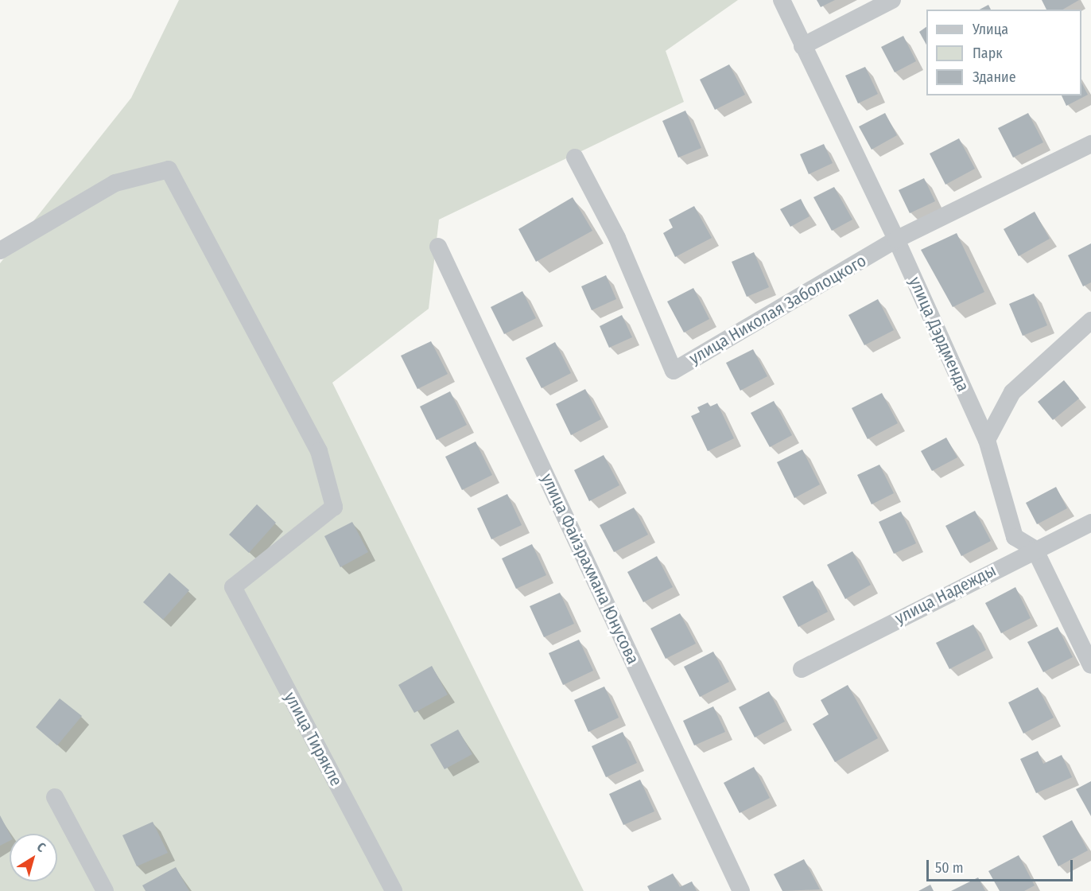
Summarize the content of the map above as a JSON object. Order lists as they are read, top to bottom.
{
  "streets": {
    "street": [
      "улица Николая Заболоцкого",
      "улица Дэрдменда",
      "улица Файзрахмана Юнусова",
      "улица Надежды",
      "улица Тирякле"
    ]
  },
  "crossings": [
    ["улица Николая Заболоцкого", "улица Дэрдменда"],
    ["улица Дэрдменда", "улица Надежды"]
  ],
  "legend": ["Улица", "Парк", "Здание"],
  "scale_bar": "50 m",
  "north": "top right"
}
